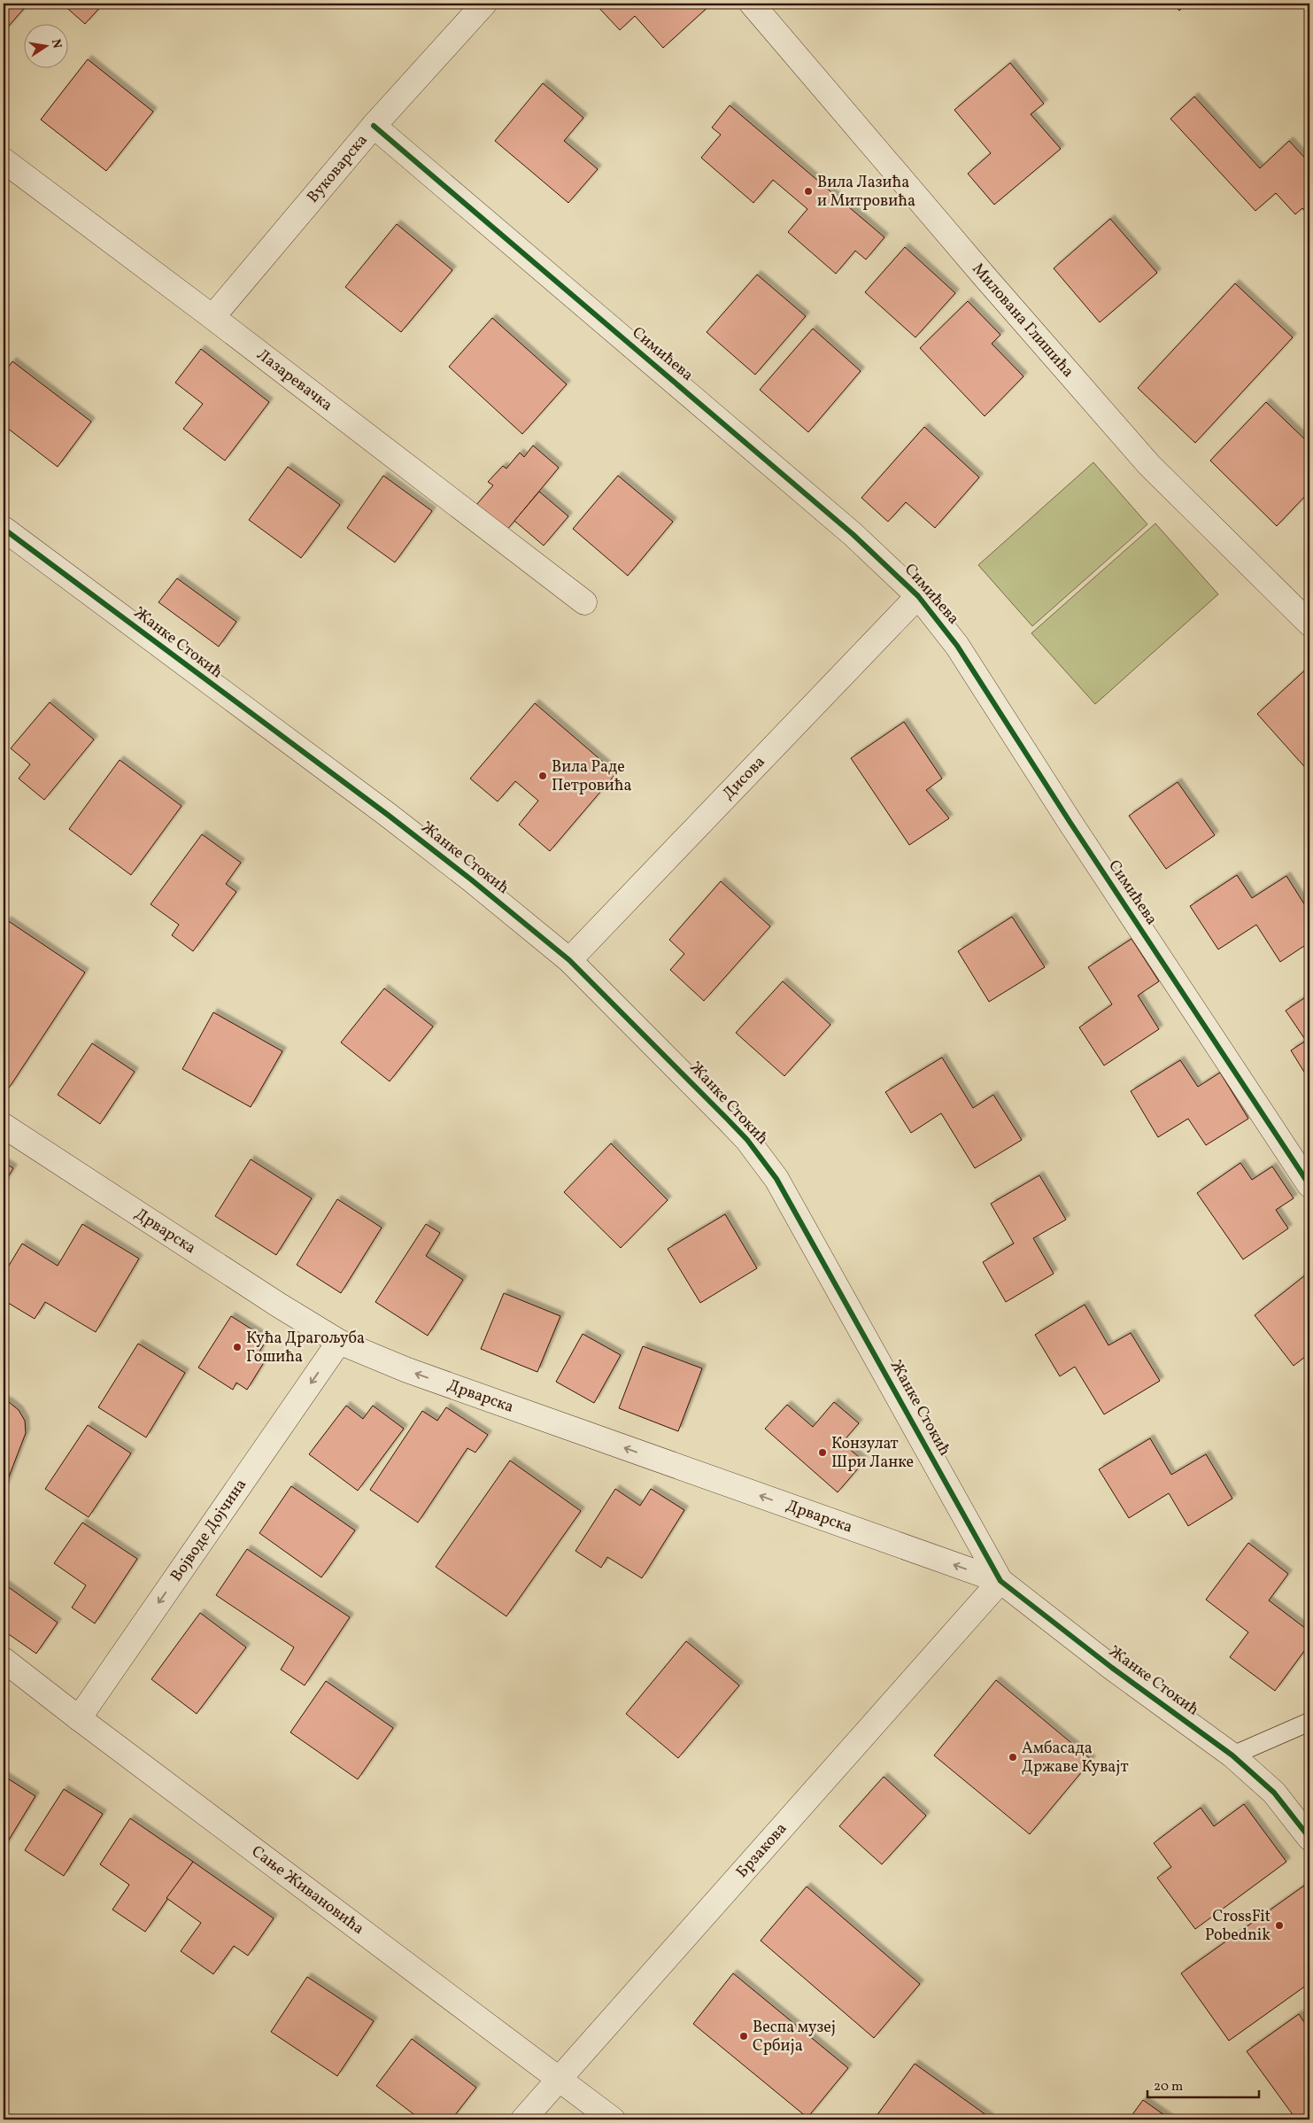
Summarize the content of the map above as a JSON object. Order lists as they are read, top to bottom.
{
  "streets": {
    "street": [
      "Вуковарска",
      "Милована Глишића",
      "Симићева",
      "Лазаревачка",
      "Жанке Стокић",
      "Дисова",
      "Дрварска",
      "Војводе Дојчина",
      "Брзакова",
      "Сање Живановића"
    ]
  },
  "crossings": [
    ["Вуковарска", "Симићева"],
    ["Вуковарска", "Лазаревачка"],
    ["Симићева", "Дисова"],
    ["Жанке Стокић", "Дисова"],
    ["Жанке Стокић", "Дрварска"],
    ["Жанке Стокић", "Брзакова"],
    ["Дрварска", "Војводе Дојчина"],
    ["Дрварска", "Брзакова"],
    ["Војводе Дојчина", "Сање Живановића"],
    ["Брзакова", "Сање Живановића"]
  ],
  "one_way": ["Дрварска", "Војводе Дојчина"],
  "places": [
    "Вила Лазића и Митровића",
    "Вила Раде Петровића",
    "Кућа Драгољуба Гошића",
    "Конзулат Шри Ланке",
    "Амбасада Државе Кувајт",
    "CrossFit Pobednik",
    "Веспа музеј Србија"
  ],
  "scale_bar": "20 m",
  "north": "right"
}
